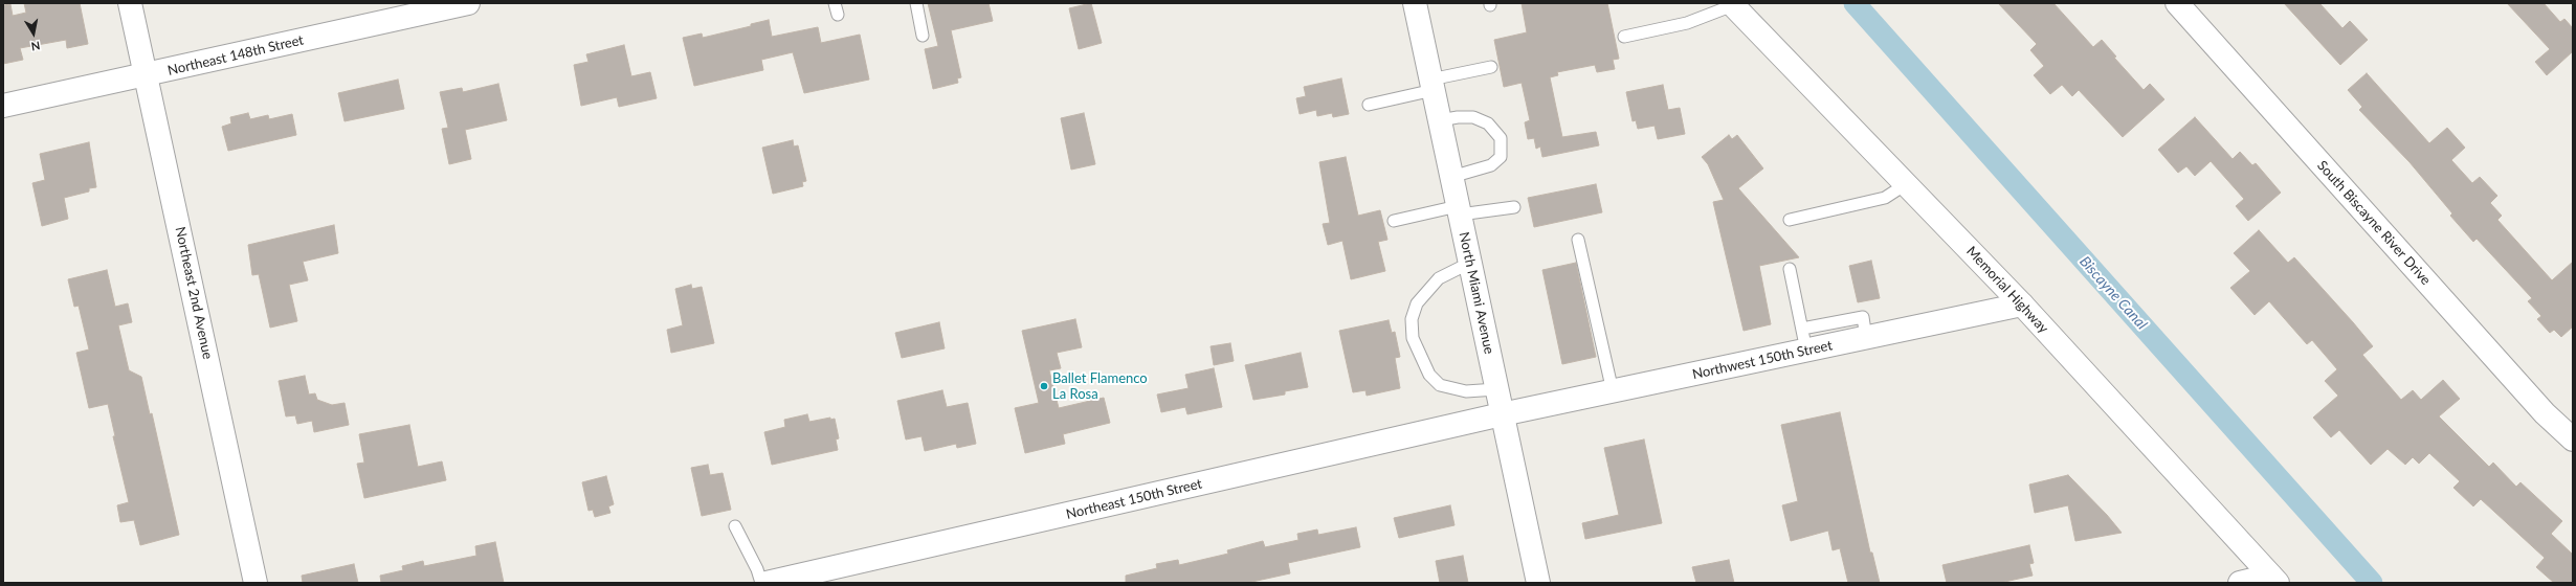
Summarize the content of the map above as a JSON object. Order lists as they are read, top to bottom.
{
  "streets": {
    "street": [
      "Northeast 148th Street",
      "South Biscayne River Drive",
      "Memorial Highway",
      "Northeast 2nd Avenue",
      "North Miami Avenue",
      "Northwest 150th Street",
      "Northeast 150th Street"
    ]
  },
  "crossings": [
    ["Northeast 148th Street", "Northeast 2nd Avenue"],
    ["Memorial Highway", "Northwest 150th Street"],
    ["North Miami Avenue", "Northwest 150th Street"],
    ["North Miami Avenue", "Northeast 150th Street"],
    ["Northwest 150th Street", "Northeast 150th Street"]
  ],
  "water": ["Biscayne Canal"],
  "places": ["Ballet Flamenco La Rosa"],
  "north": "bottom"
}
